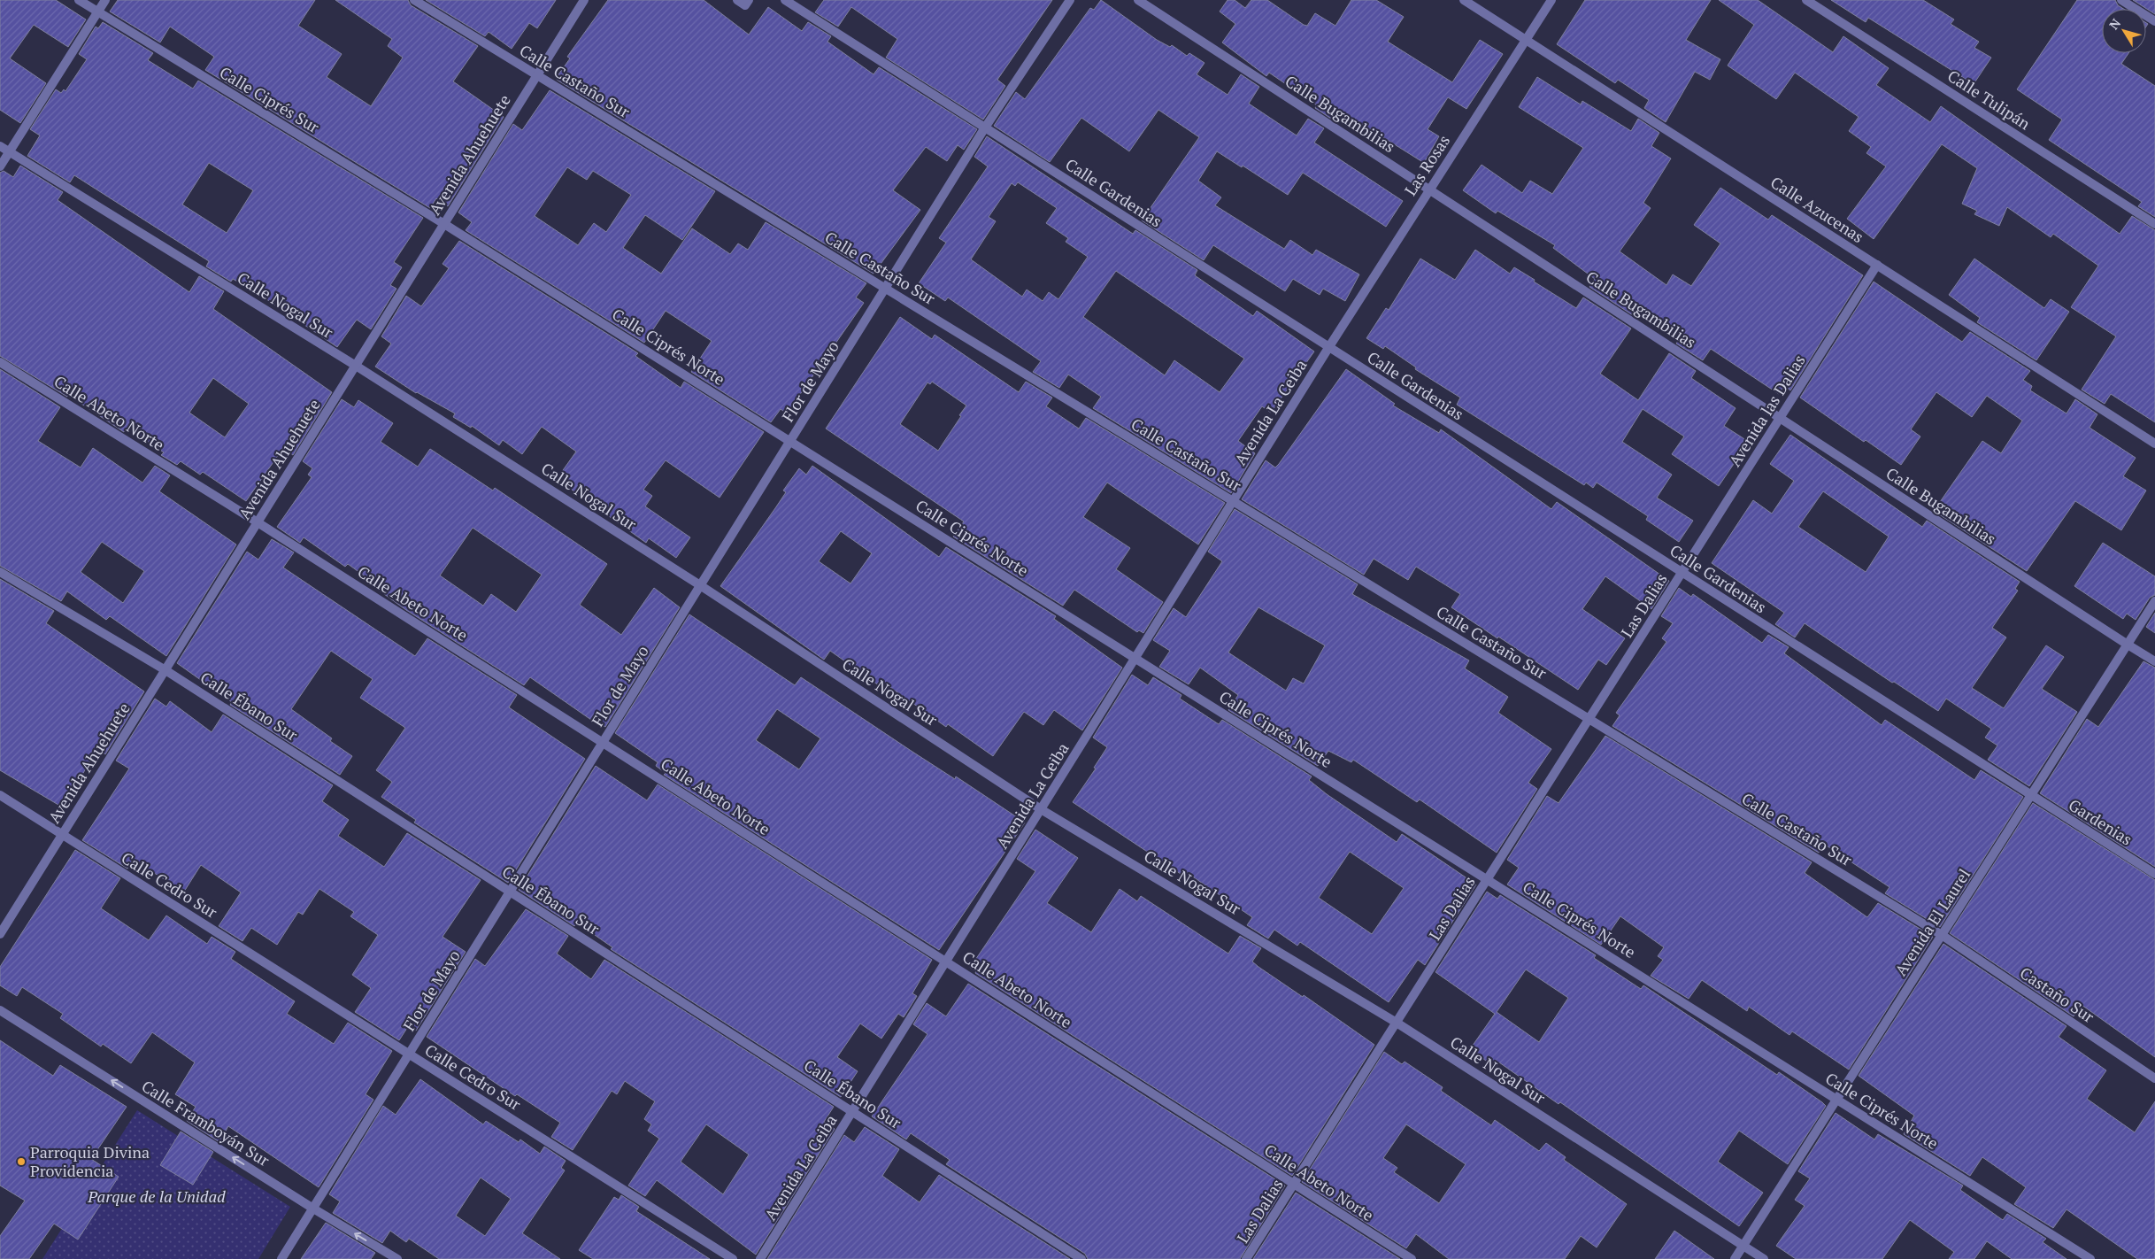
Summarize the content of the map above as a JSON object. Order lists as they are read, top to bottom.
{
  "streets": {
    "street": [
      "Calle Castaño Sur",
      "Calle Ciprés Sur",
      "Calle Tulipán",
      "Calle Bugambilias",
      "Avenida Ahuehuete",
      "Las Rosas",
      "Calle Gardenias",
      "Calle Azucenas",
      "Calle Nogal Sur",
      "Calle Ciprés Norte",
      "Flor de Mayo",
      "Avenida las Dalias",
      "Avenida La Ceiba",
      "Calle Abeto Norte",
      "Las Dalias",
      "Calle Ébano Sur",
      "Gardenias",
      "Calle Cedro Sur",
      "Avenida El Laurel",
      "Castaño Sur",
      "Calle Framboyán Sur"
    ]
  },
  "crossings": [
    ["Calle Castaño Sur", "Avenida Ahuehuete"],
    ["Calle Castaño Sur", "Flor de Mayo"],
    ["Calle Castaño Sur", "Avenida La Ceiba"],
    ["Calle Castaño Sur", "Las Dalias"],
    ["Calle Castaño Sur", "Avenida El Laurel"],
    ["Calle Castaño Sur", "Castaño Sur"],
    ["Calle Ciprés Sur", "Avenida Ahuehuete"],
    ["Calle Ciprés Sur", "Calle Ciprés Norte"],
    ["Calle Bugambilias", "Las Rosas"],
    ["Calle Bugambilias", "Avenida las Dalias"],
    ["Calle Bugambilias", "Avenida El Laurel"],
    ["Avenida Ahuehuete", "Calle Nogal Sur"],
    ["Avenida Ahuehuete", "Calle Ciprés Norte"],
    ["Avenida Ahuehuete", "Calle Abeto Norte"],
    ["Avenida Ahuehuete", "Calle Ébano Sur"],
    ["Avenida Ahuehuete", "Calle Cedro Sur"],
    ["Las Rosas", "Calle Gardenias"],
    ["Las Rosas", "Calle Azucenas"],
    ["Las Rosas", "Avenida La Ceiba"],
    ["Calle Gardenias", "Flor de Mayo"],
    ["Calle Gardenias", "Avenida las Dalias"],
    ["Calle Gardenias", "Avenida La Ceiba"],
    ["Calle Gardenias", "Las Dalias"],
    ["Calle Gardenias", "Gardenias"],
    ["Calle Gardenias", "Avenida El Laurel"],
    ["Calle Azucenas", "Avenida las Dalias"],
    ["Calle Nogal Sur", "Flor de Mayo"],
    ["Calle Nogal Sur", "Avenida La Ceiba"],
    ["Calle Nogal Sur", "Las Dalias"],
    ["Calle Nogal Sur", "Avenida El Laurel"],
    ["Calle Ciprés Norte", "Flor de Mayo"],
    ["Calle Ciprés Norte", "Avenida La Ceiba"],
    ["Calle Ciprés Norte", "Las Dalias"],
    ["Calle Ciprés Norte", "Avenida El Laurel"],
    ["Flor de Mayo", "Calle Abeto Norte"],
    ["Flor de Mayo", "Calle Ébano Sur"],
    ["Flor de Mayo", "Calle Cedro Sur"],
    ["Flor de Mayo", "Calle Framboyán Sur"],
    ["Avenida las Dalias", "Las Dalias"],
    ["Avenida La Ceiba", "Calle Abeto Norte"],
    ["Avenida La Ceiba", "Calle Ébano Sur"],
    ["Calle Abeto Norte", "Las Dalias"],
    ["Gardenias", "Avenida El Laurel"],
    ["Avenida El Laurel", "Castaño Sur"]
  ],
  "one_way": ["Calle Framboyán Sur"],
  "parks": ["Parque de la Unidad"],
  "places": ["Parroquia Divina Providencia"],
  "north": "top left"
}
